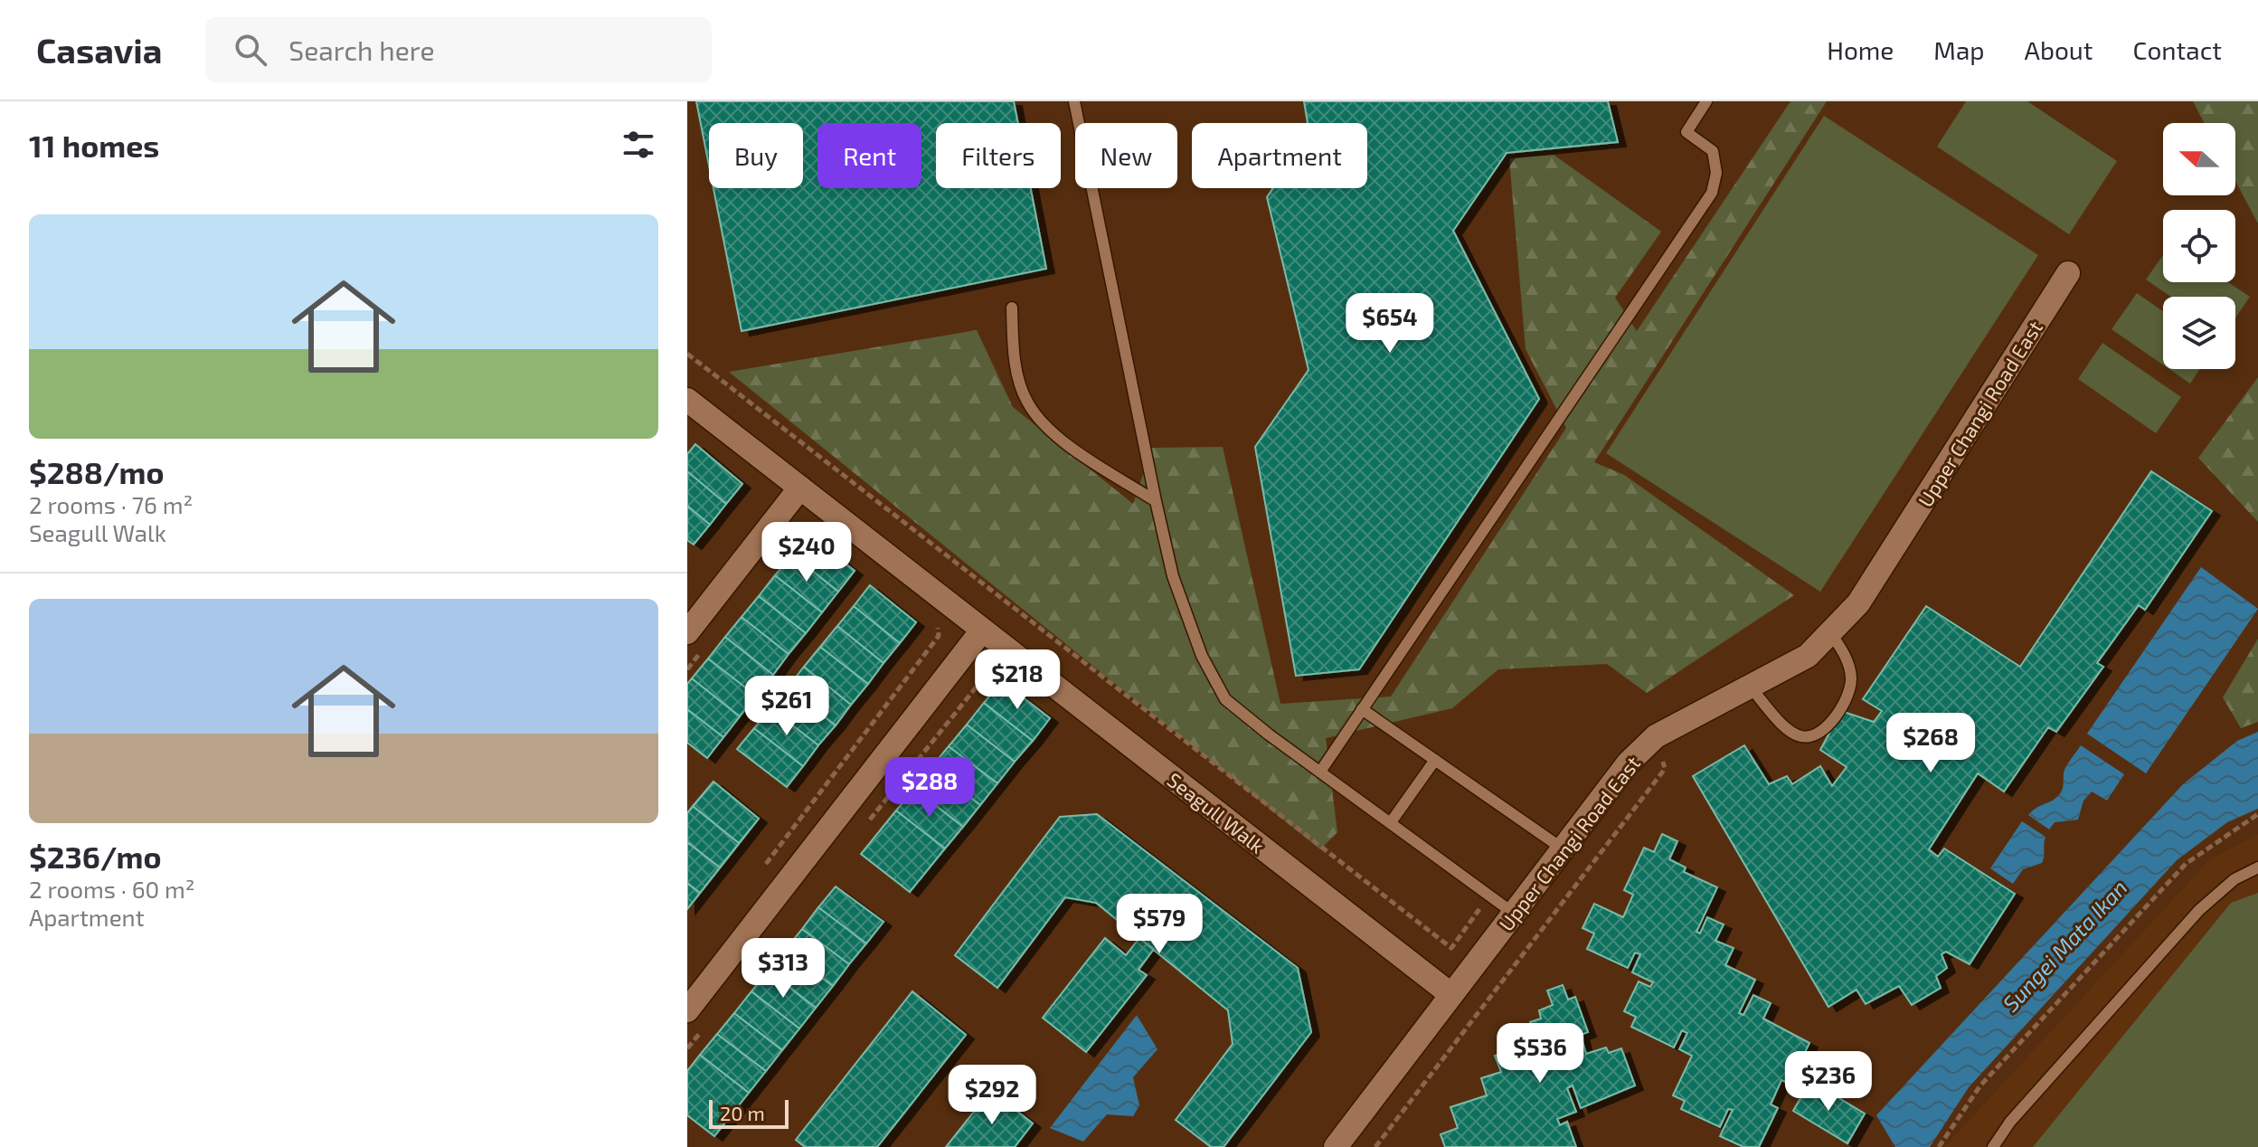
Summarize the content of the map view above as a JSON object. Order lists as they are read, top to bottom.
{
  "streets": {
    "street": ["Upper Changi Road East", "Seagull Walk"]
  },
  "crossings": [
    ["Upper Changi Road East", "Seagull Walk"]
  ],
  "water": ["Sungei Mata Ikan"],
  "scale_bar": "20 m",
  "north": "left",
  "page": {
    "header": "Casavia",
    "search": "Search here",
    "nav": [
      "Home",
      "Map",
      "About",
      "Contact"
    ],
    "heading": "11 homes",
    "chip": [
      "Buy",
      "Rent",
      "Filters",
      "New",
      "Apartment"
    ],
    "list": [
      {
        "name": "$288/mo",
        "note": "2 rooms · 76 m² · Seagull Walk"
      },
      {
        "name": "$236/mo",
        "note": "2 rooms · 60 m² · Apartment"
      }
    ],
    "price": [
      "$654",
      "$240",
      "$218",
      "$261",
      "$268",
      "$288",
      "$579",
      "$313",
      "$536",
      "$236",
      "$292"
    ],
    "scale": "20 m"
  }
}
